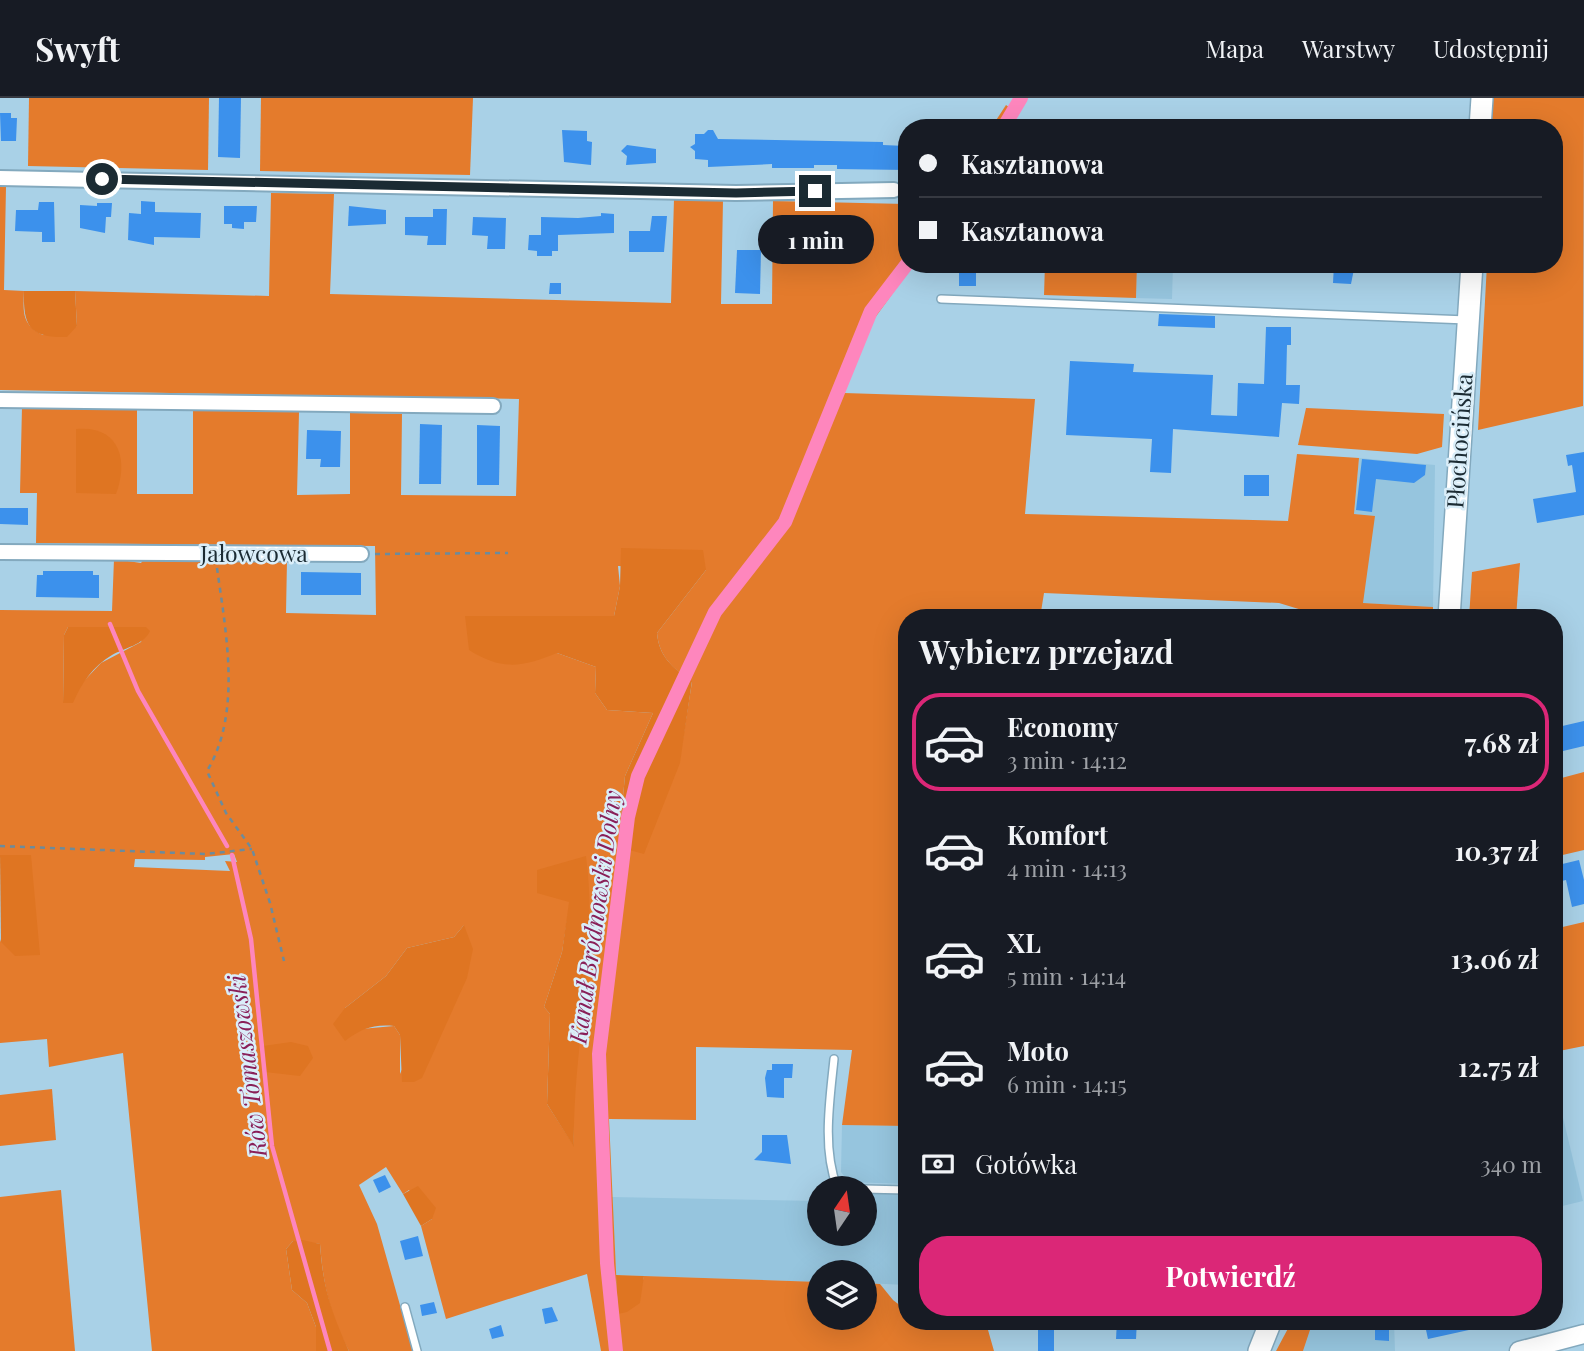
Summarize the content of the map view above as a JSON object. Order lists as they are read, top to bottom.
{
  "streets": {
    "main road": ["Płochocińska"],
    "street": ["Jałowcowa"]
  },
  "water": ["Kanał Bródnowski Dolny", "Rów Tomaszowski"],
  "north": "top",
  "page": {
    "header": "Swyft",
    "nav": ["Mapa", "Warstwy", "Udostępnij"],
    "banner": ["Kasztanowa", "Kasztanowa"],
    "bubble": "1 min",
    "heading": "Wybierz przejazd",
    "list": [
      {
        "name": "Economy",
        "note": "3 min · 14:12",
        "value": "7.68 zł"
      },
      {
        "name": "Komfort",
        "note": "4 min · 14:13",
        "value": "10.37 zł"
      },
      {
        "name": "XL",
        "note": "5 min · 14:14",
        "value": "13.06 zł"
      },
      {
        "name": "Moto",
        "note": "6 min · 14:15",
        "value": "12.75 zł"
      }
    ],
    "pay": ["Gotówka", "340 m"],
    "buttons": "Potwierdź"
  }
}
